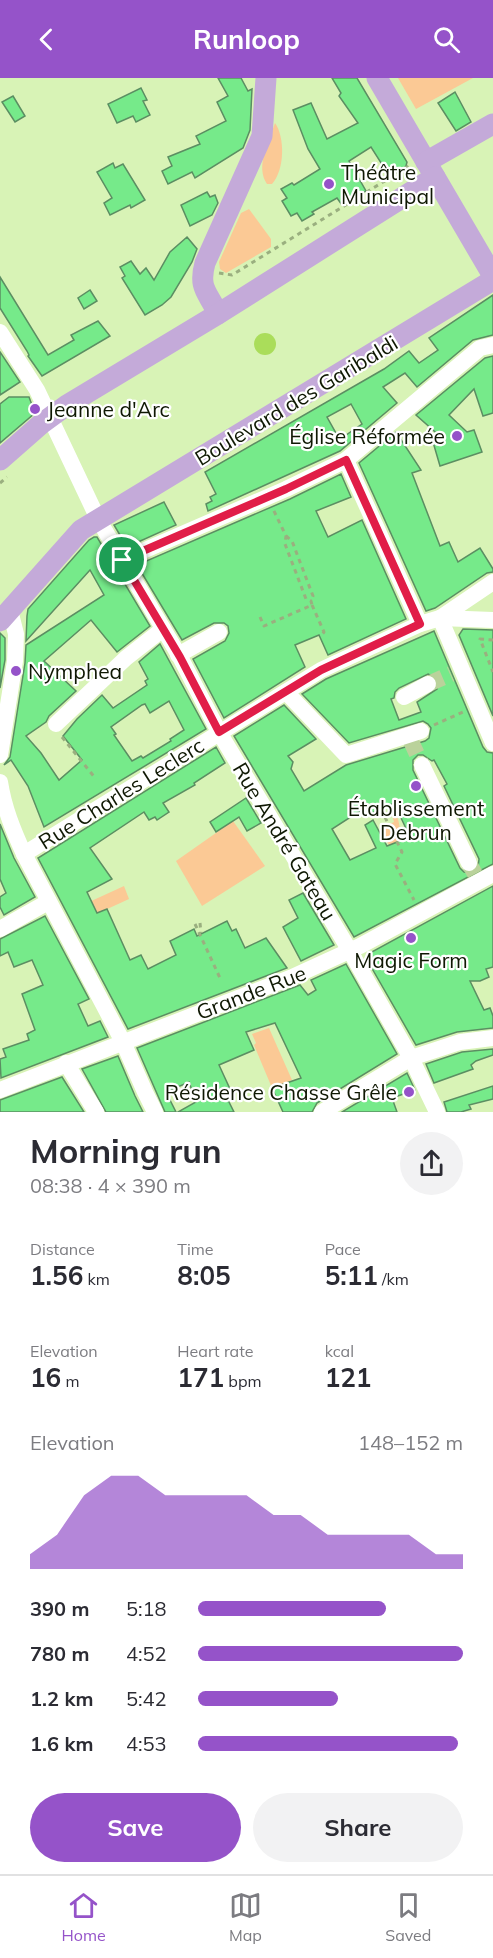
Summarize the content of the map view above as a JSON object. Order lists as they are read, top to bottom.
{
  "streets": {
    "main road": ["Boulevard des Garibaldi"],
    "street": ["Rue Charles Leclerc", "Rue André Gateau", "Grande Rue"]
  },
  "crossings": [
    ["Boulevard des Garibaldi", "Rue André Gateau"],
    ["Rue Charles Leclerc", "Rue André Gateau"],
    ["Rue André Gateau", "Grande Rue"]
  ],
  "places": [
    "Théâtre Municipal",
    "Jeanne d'Arc",
    "Église Réformée",
    "Nymphea",
    "Établissement Debrun",
    "Magic Form",
    "Résidence Chasse Grêle"
  ],
  "page": {
    "header": "Runloop",
    "heading": ["Morning run", "08:38 · 4 × 390 m"],
    "stats": [
      ["Distance", "1.56 km"],
      ["Time", "8:05"],
      ["Pace", "5:11 /km"],
      ["Elevation", "16 m"],
      ["Heart rate", "171 bpm"],
      ["kcal", "121"]
    ],
    "chart": ["Elevation", "148–152 m"],
    "list": [
      {
        "name": "390 m",
        "note": "5:18"
      },
      {
        "name": "780 m",
        "note": "4:52"
      },
      {
        "name": "1.2 km",
        "note": "5:42"
      },
      {
        "name": "1.6 km",
        "note": "4:53"
      }
    ],
    "buttons": ["Save", "Share"],
    "tabs": ["Home", "Map", "Saved"]
  }
}
